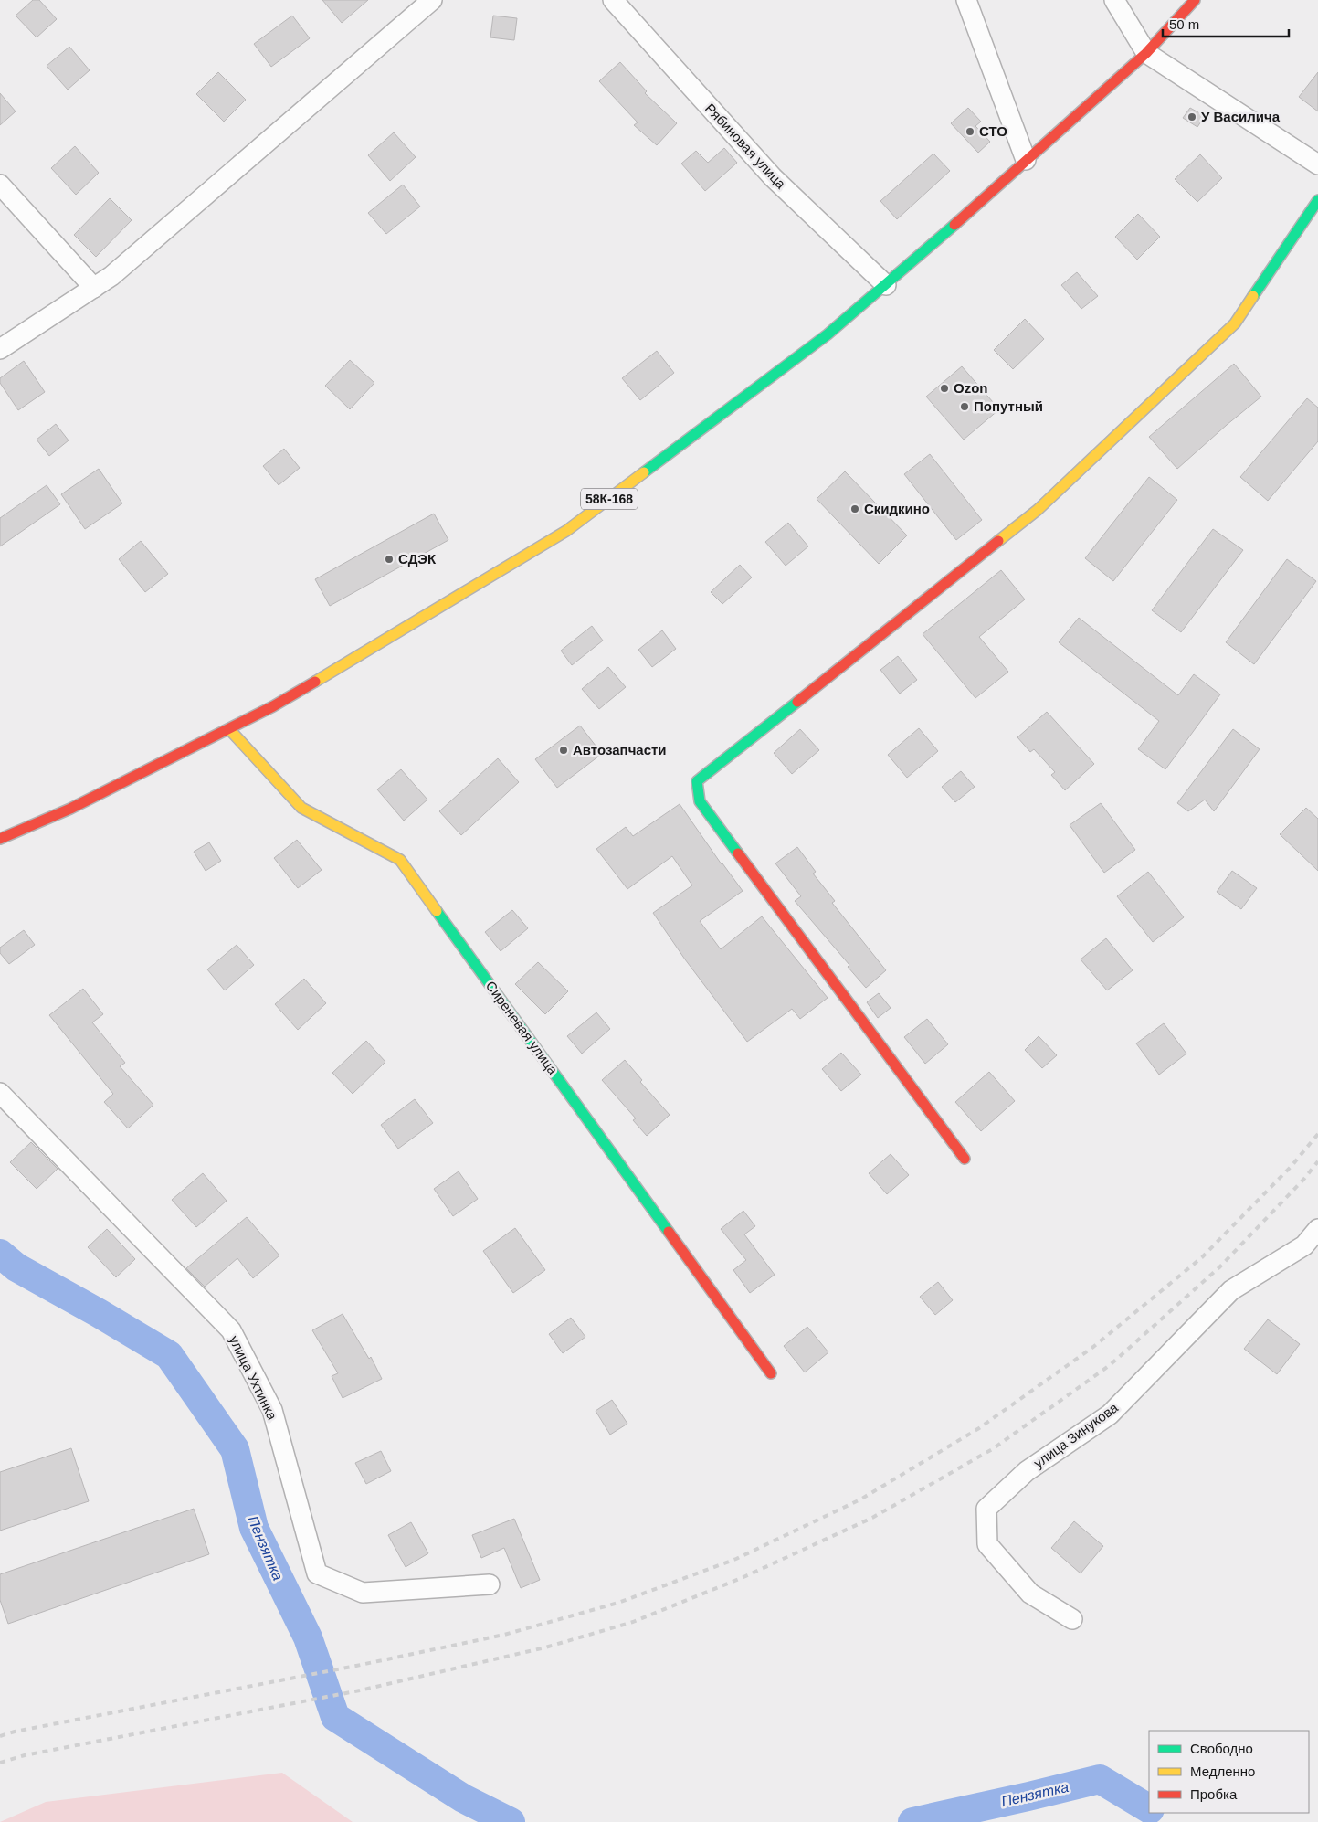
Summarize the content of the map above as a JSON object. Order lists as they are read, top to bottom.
{
  "streets": {
    "street": [
      "Рябиновая улица",
      "58К-168",
      "Сиреневая улица",
      "улица Ухтинка",
      "улица Зинукова"
    ]
  },
  "crossings": [
    ["Рябиновая улица", "58К-168"],
    ["58К-168", "Сиреневая улица"]
  ],
  "water": ["Пензятка"],
  "places": [
    "У Василича",
    "СТО",
    "Ozon",
    "Попутный",
    "Скидкино",
    "СДЭК",
    "Автозапчасти"
  ],
  "legend": ["Свободно", "Медленно", "Пробка"],
  "scale_bar": "50 m"
}
